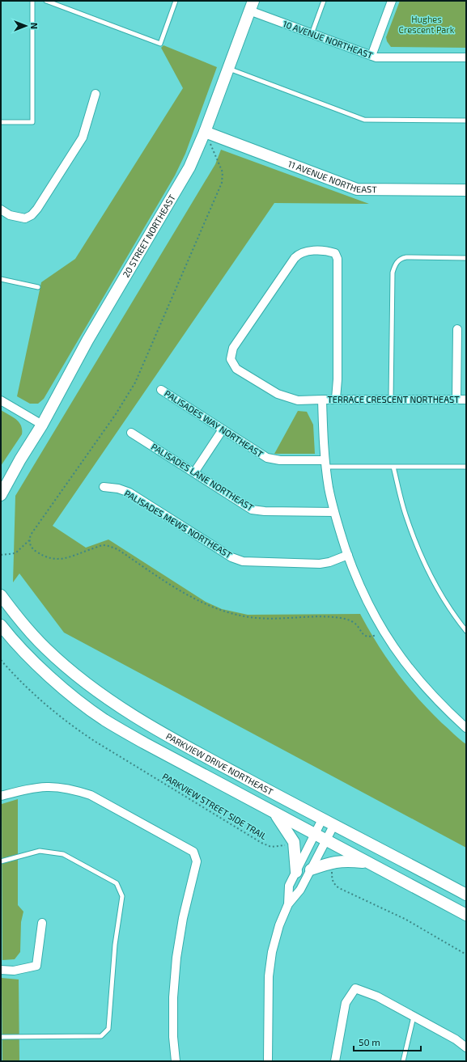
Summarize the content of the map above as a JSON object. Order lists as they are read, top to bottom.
{
  "streets": {
    "main road": ["11 AVENUE NORTHEAST", "20 STREET NORTHEAST", "PARKVIEW DRIVE NORTHEAST"],
    "street": [
      "10 AVENUE NORTHEAST",
      "TERRACE CRESCENT NORTHEAST",
      "PALISADES WAY NORTHEAST",
      "PALISADES LANE NORTHEAST",
      "PALISADES MEWS NORTHEAST"
    ],
    "path": ["PARKVIEW STREET SIDE TRAIL"]
  },
  "crossings": [
    ["10 AVENUE NORTHEAST", "20 STREET NORTHEAST"],
    ["11 AVENUE NORTHEAST", "20 STREET NORTHEAST"],
    ["TERRACE CRESCENT NORTHEAST", "PALISADES WAY NORTHEAST"],
    ["TERRACE CRESCENT NORTHEAST", "PALISADES LANE NORTHEAST"],
    ["TERRACE CRESCENT NORTHEAST", "PALISADES MEWS NORTHEAST"]
  ],
  "parks": ["Hughes Crescent Park"],
  "scale_bar": "50 m",
  "north": "right"
}
